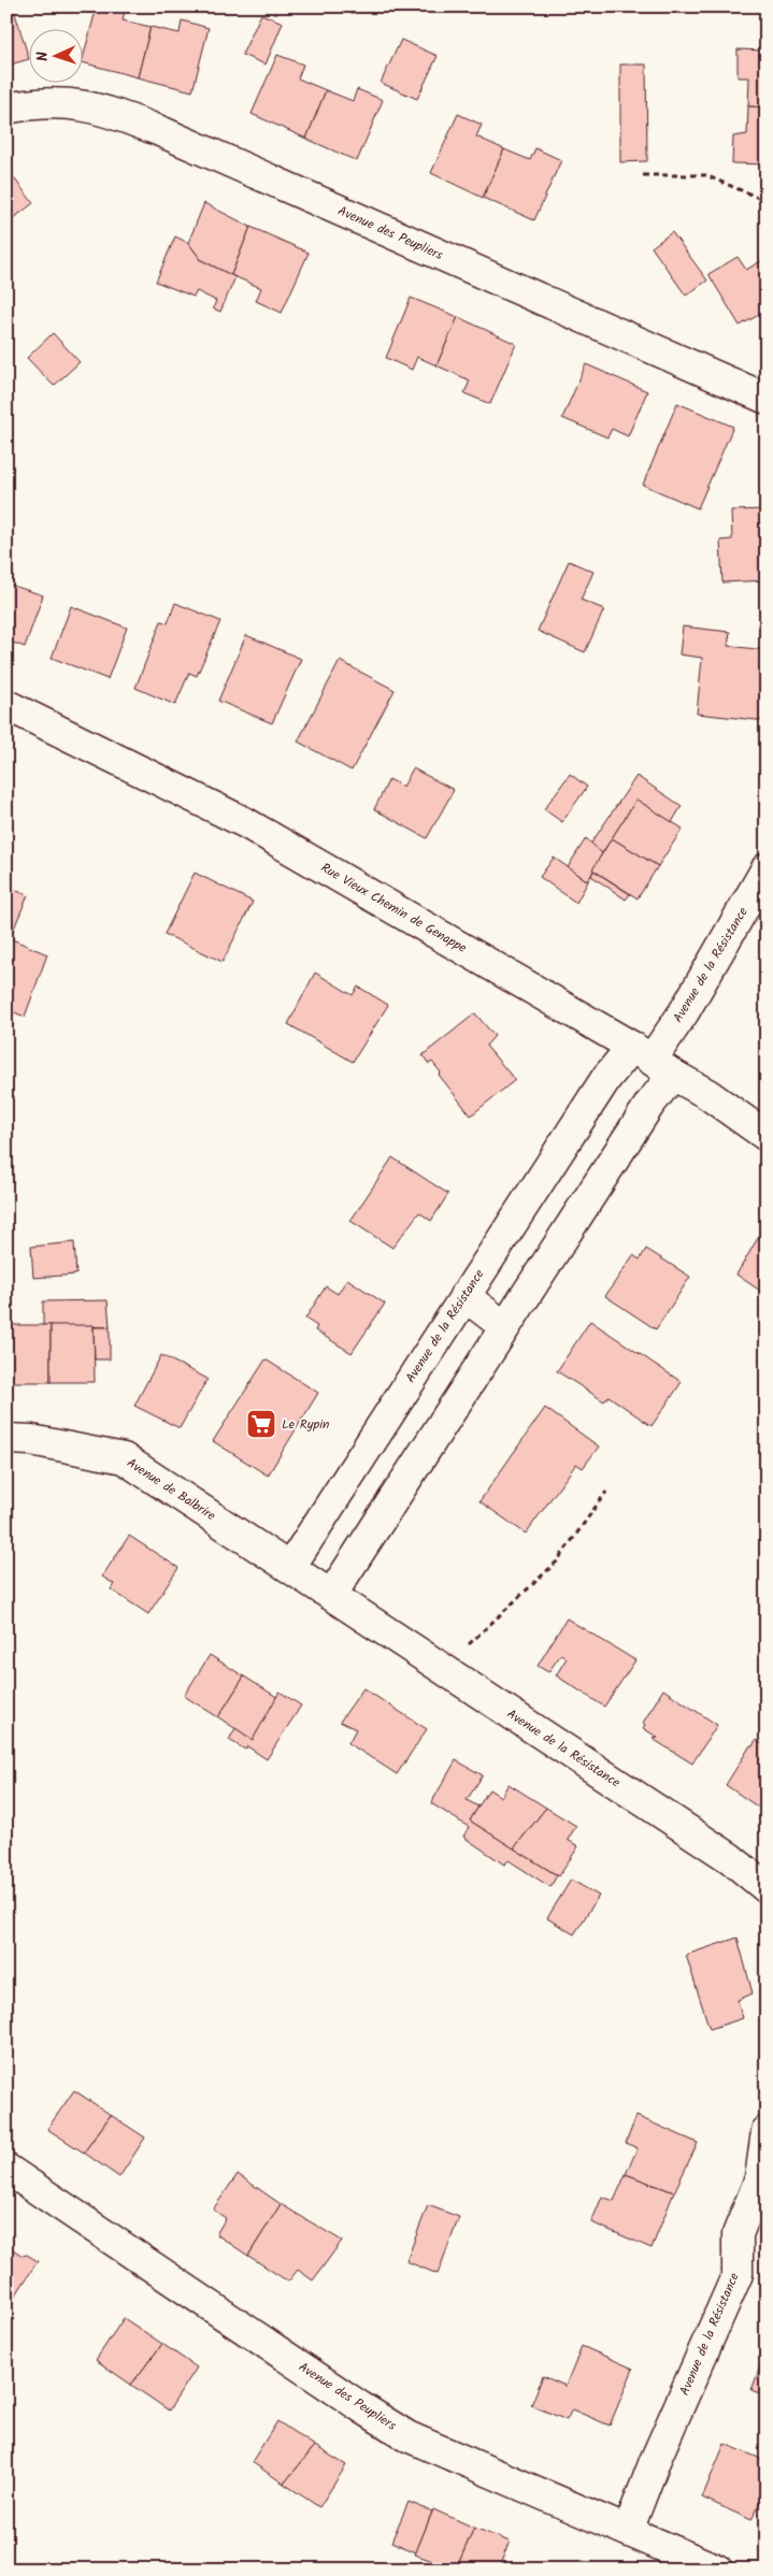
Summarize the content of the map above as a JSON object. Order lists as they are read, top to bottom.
{
  "streets": {
    "street": [
      "Avenue des Peupliers",
      "Rue Vieux Chemin de Genappe",
      "Avenue de la Résistance",
      "Avenue de Balbrire"
    ]
  },
  "crossings": [
    ["Avenue des Peupliers", "Avenue de la Résistance"],
    ["Rue Vieux Chemin de Genappe", "Avenue de la Résistance"],
    ["Avenue de la Résistance", "Avenue de Balbrire"]
  ],
  "places": {
    "supermarket": ["Le Rypin"]
  },
  "north": "left"
}
